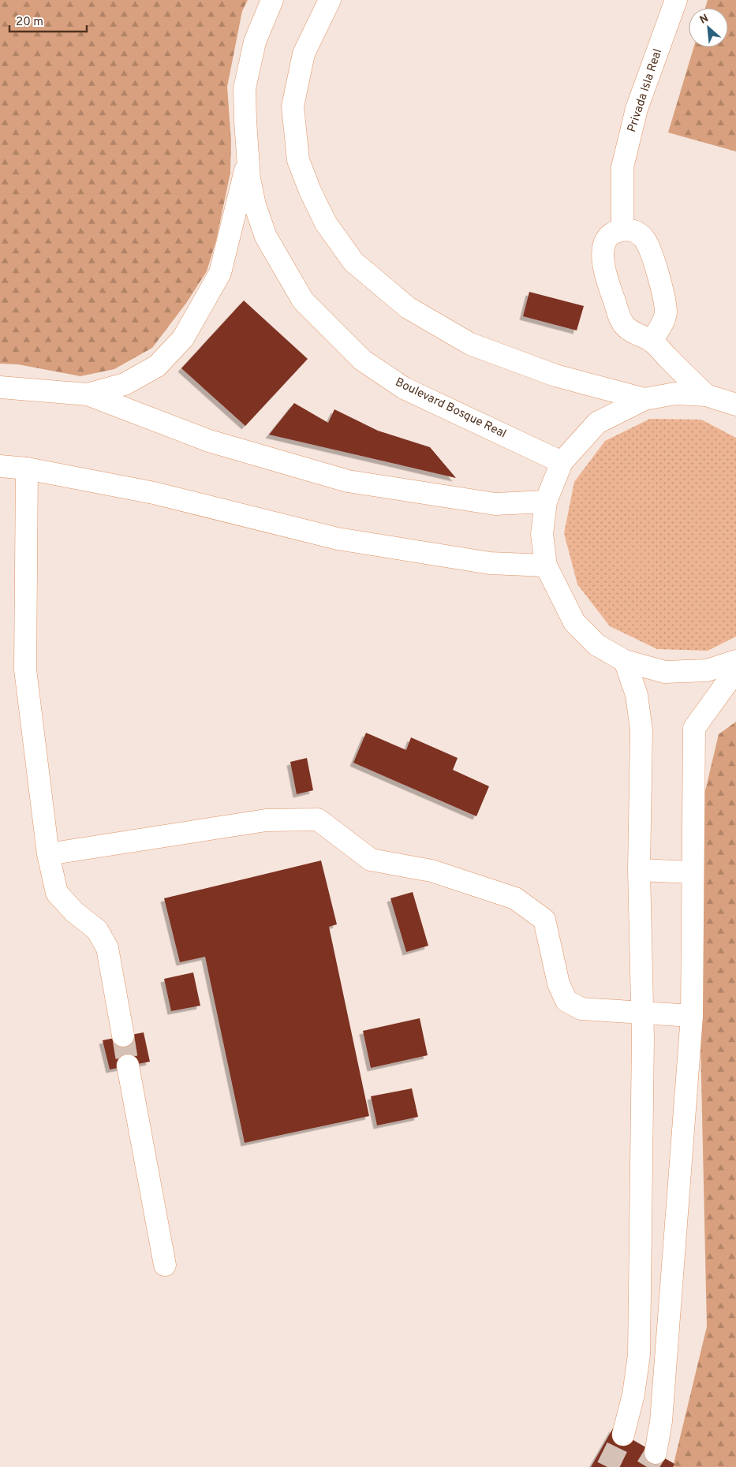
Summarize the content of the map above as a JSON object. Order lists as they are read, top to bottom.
{
  "streets": {
    "main road": ["Privada Isla Real", "Boulevard Bosque Real"]
  },
  "scale_bar": "20 m",
  "north": "top left"
}
